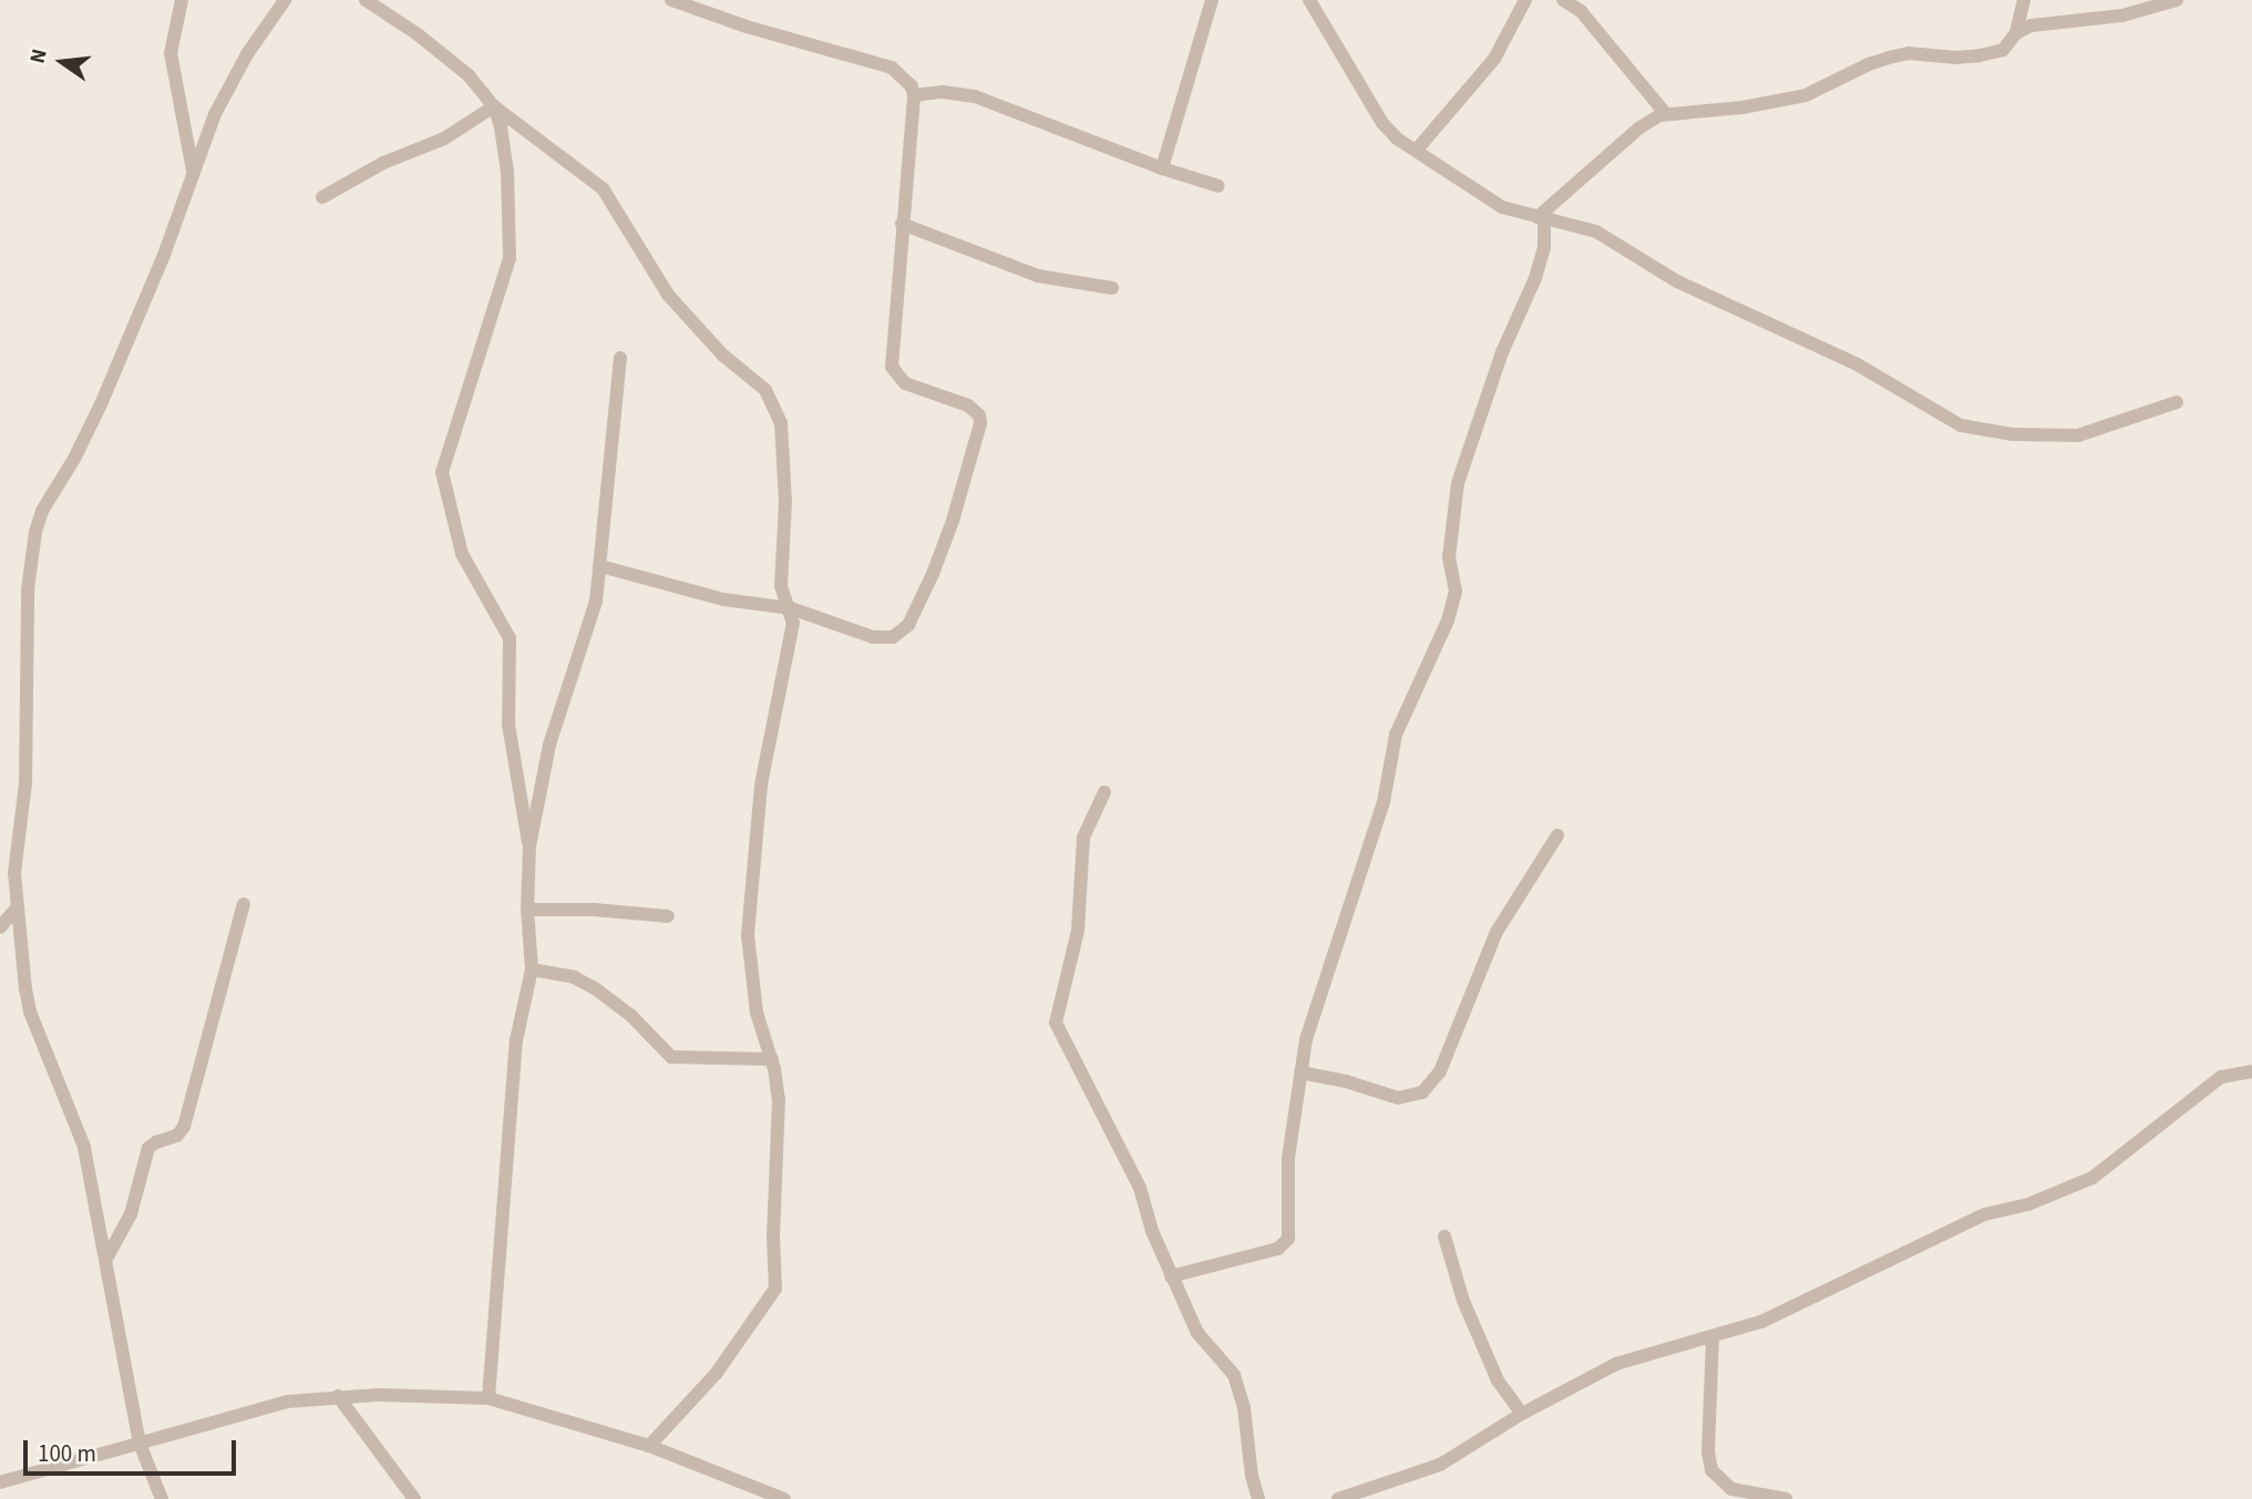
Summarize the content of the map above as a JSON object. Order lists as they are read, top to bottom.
{
  "scale_bar": "100 m",
  "north": "left"
}
